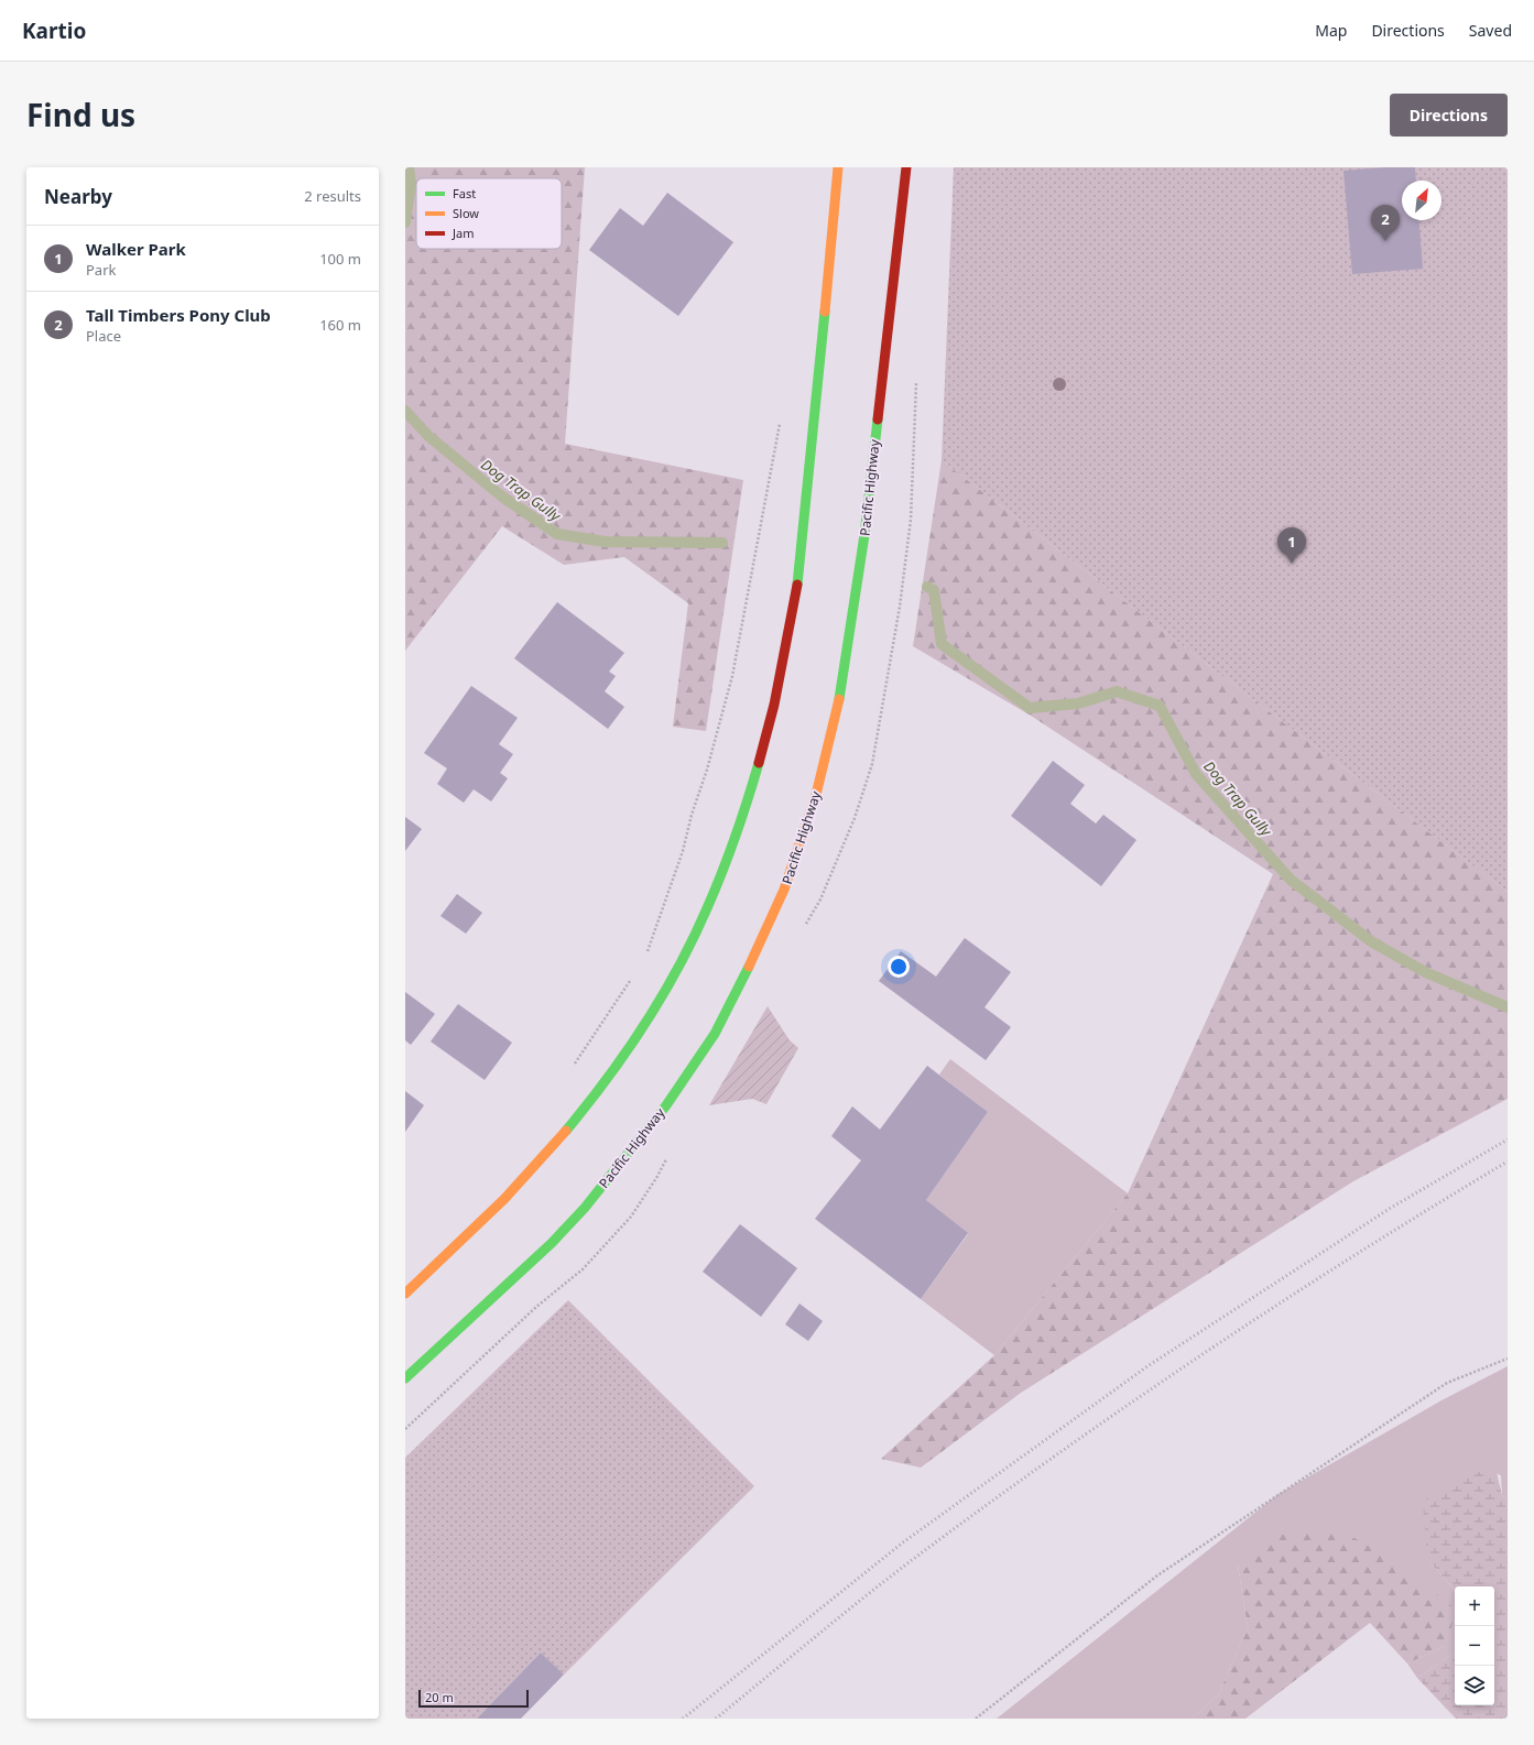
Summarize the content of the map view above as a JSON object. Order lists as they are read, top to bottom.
{
  "streets": {
    "main road": ["Pacific Highway"]
  },
  "water": ["Dog Trap Gully"],
  "legend": ["Fast", "Slow", "Jam"],
  "scale_bar": "20 m",
  "north": "top right",
  "page": {
    "header": "Kartio",
    "nav": ["Map", "Directions", "Saved"],
    "title": "Find us",
    "buttons": "Directions",
    "heading": ["Nearby", "2 results"],
    "pins": ["2", "1"],
    "list": [
      {
        "mark": "1",
        "name": "Walker Park",
        "note": "Park",
        "value": "100 m"
      },
      {
        "mark": "2",
        "name": "Tall Timbers Pony Club",
        "note": "Place",
        "value": "160 m"
      }
    ],
    "map_buttons": ["+", "−"],
    "scale": "20 m"
  }
}
